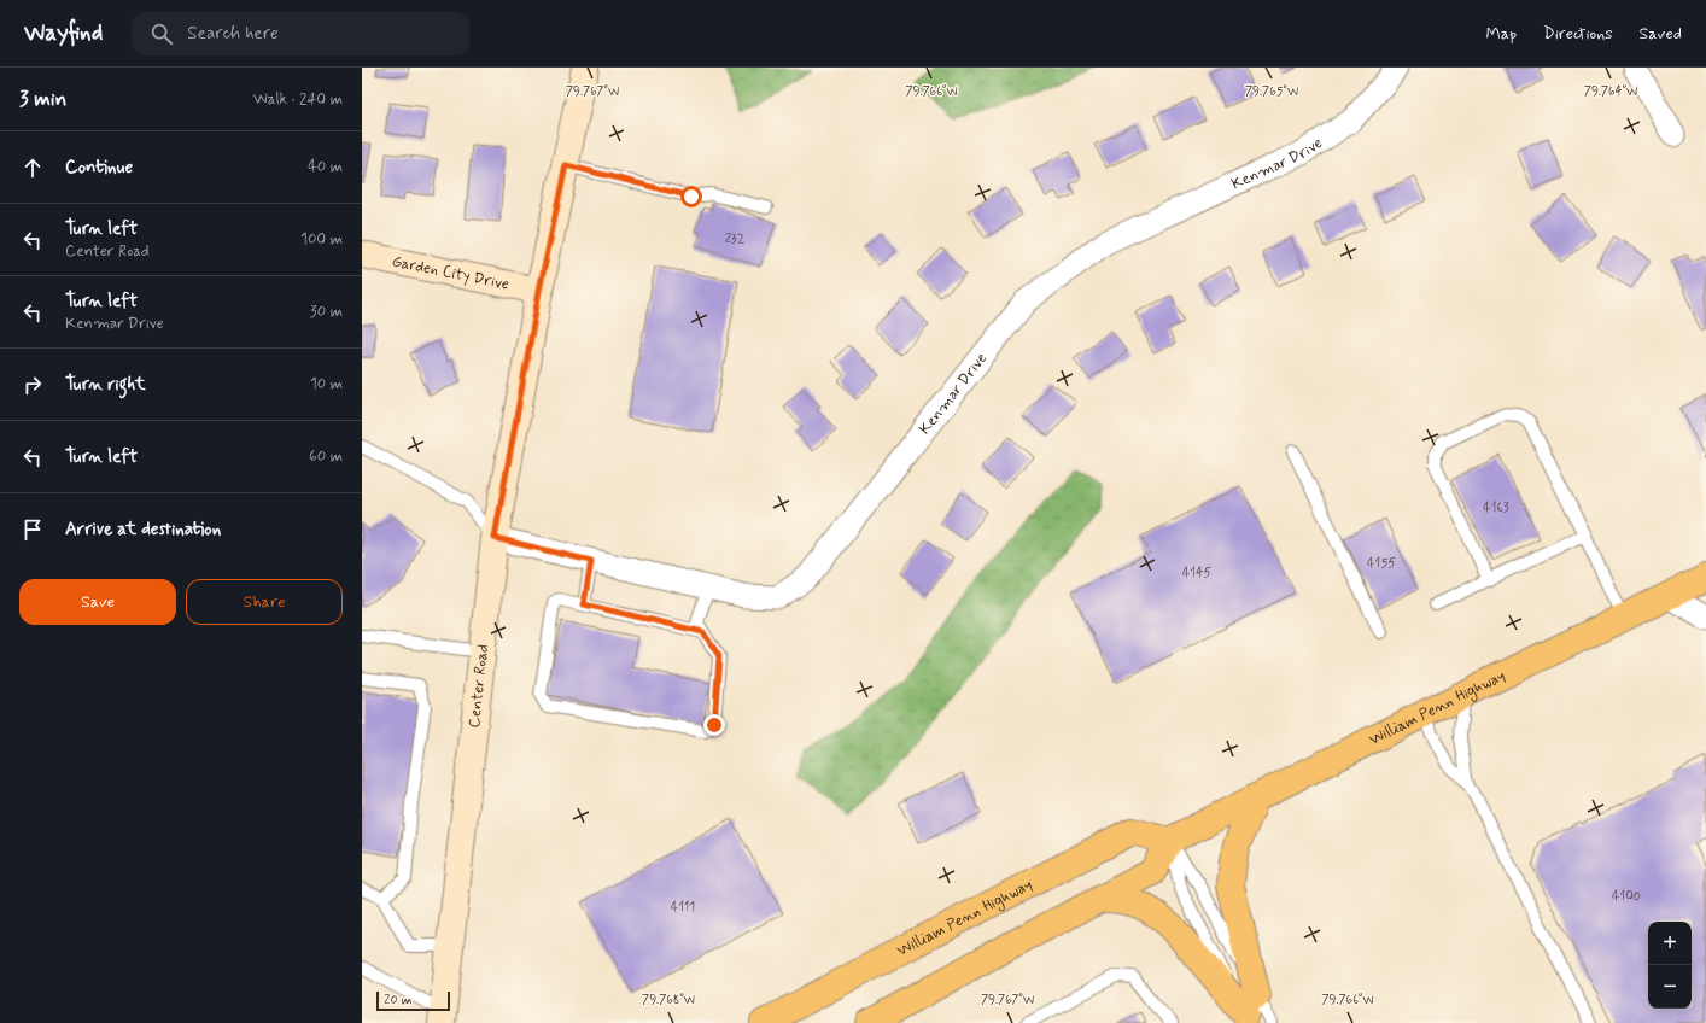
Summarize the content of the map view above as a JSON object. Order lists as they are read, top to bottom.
{
  "streets": {
    "highway": ["William Penn Highway"],
    "street": ["Kenmar Drive", "Garden City Drive", "Center Road"]
  },
  "crossings": [
    ["Kenmar Drive", "Center Road"],
    ["Garden City Drive", "Center Road"]
  ],
  "house_numbers": [
    "232",
    "4163",
    "4155",
    "4145",
    "4100",
    "4111"
  ],
  "scale_bar": "20 m",
  "page": {
    "header": "Wayfind",
    "search": "Search here",
    "nav": ["Map", "Directions", "Saved"],
    "heading": ["3 min", "Walk · 240 m"],
    "list": [
      ["Continue", "40 m"],
      ["Turn left", "Center Road", "100 m"],
      ["Turn left", "Kenmar Drive", "30 m"],
      ["Turn right", "10 m"],
      ["Turn left", "60 m"],
      "Arrive at destination"
    ],
    "buttons": ["Save", "Share"],
    "map_buttons": ["+", "−"],
    "scale": "20 m"
  },
  "coordinates": [
    "79.764°W",
    "79.767°W",
    "79.766°W",
    "79.765°W",
    "79.768°W"
  ]
}
